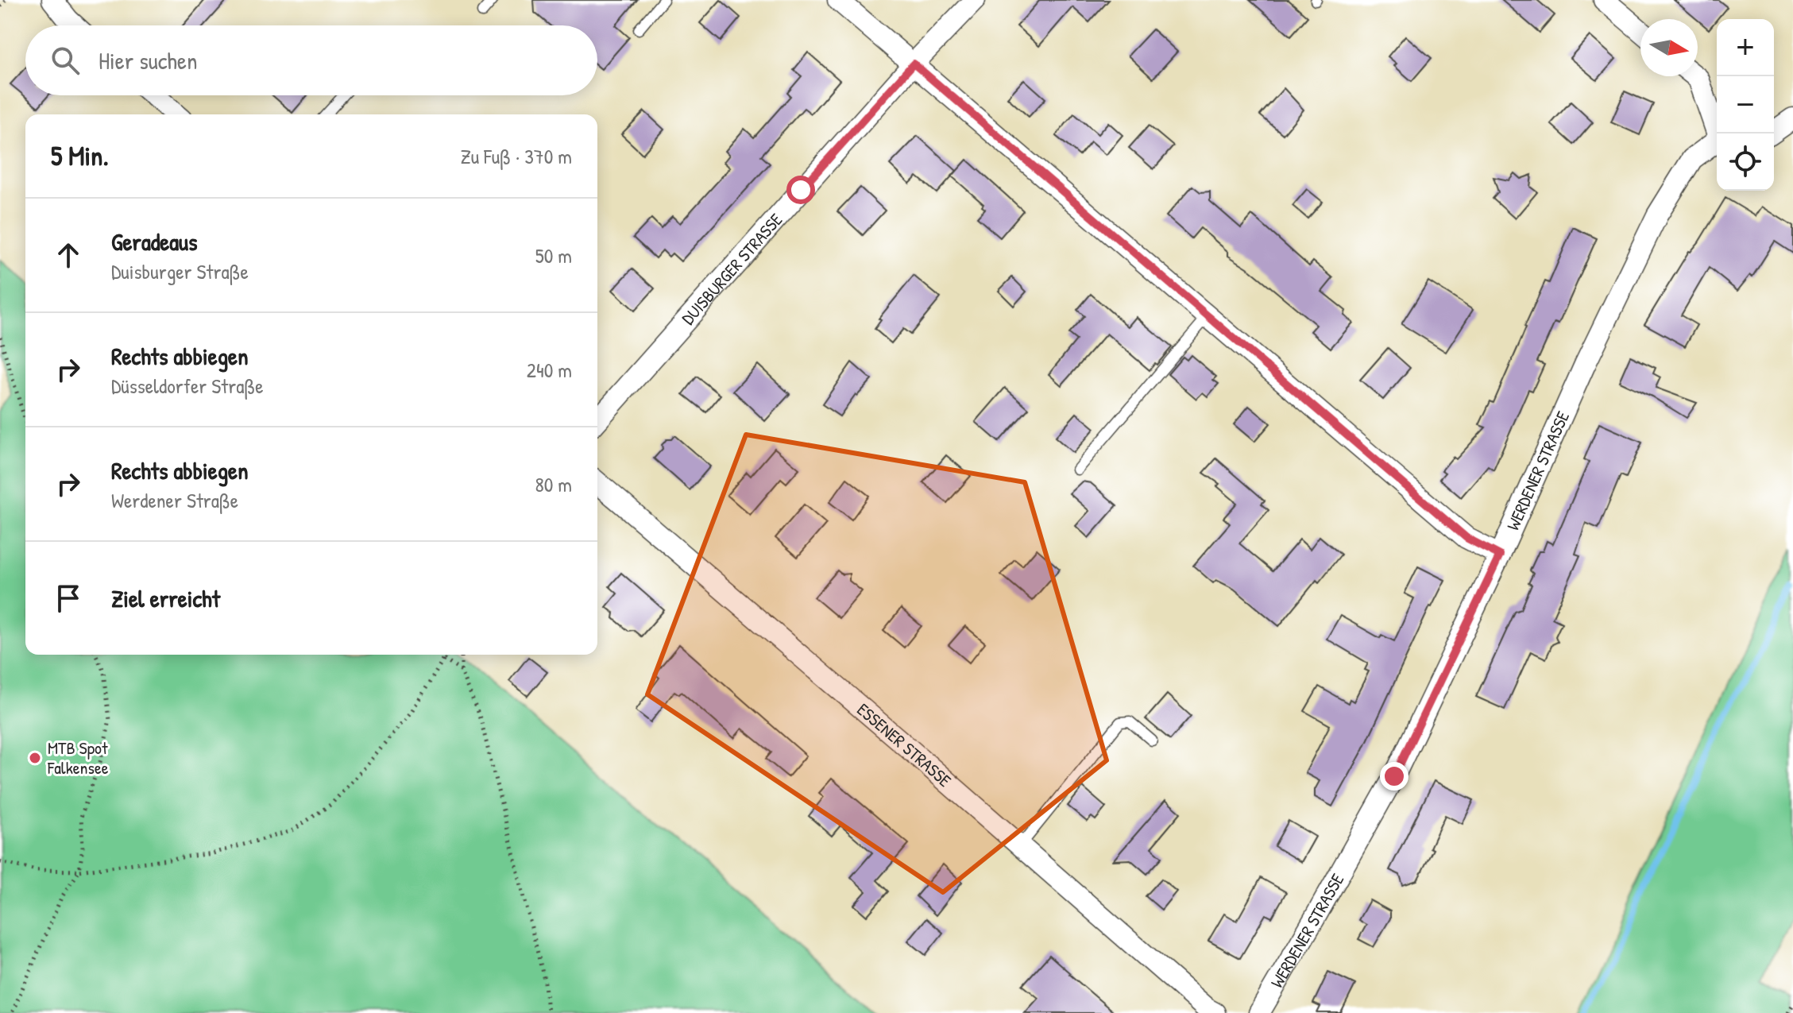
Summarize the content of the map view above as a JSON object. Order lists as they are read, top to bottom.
{
  "streets": {
    "street": ["DUISBURGER STRASSE", "WERDENER STRASSE", "ESSENER STRASSE"]
  },
  "places": ["MTB Spot Falkensee"],
  "north": "right",
  "page": {
    "map_buttons": ["+", "−"],
    "search": "Hier suchen",
    "heading": ["5 Min.", "Zu Fuß · 370 m"],
    "list": [
      ["Geradeaus", "Duisburger Straße", "50 m"],
      ["Rechts abbiegen", "Düsseldorfer Straße", "240 m"],
      ["Rechts abbiegen", "Werdener Straße", "80 m"],
      "Ziel erreicht"
    ]
  }
}
